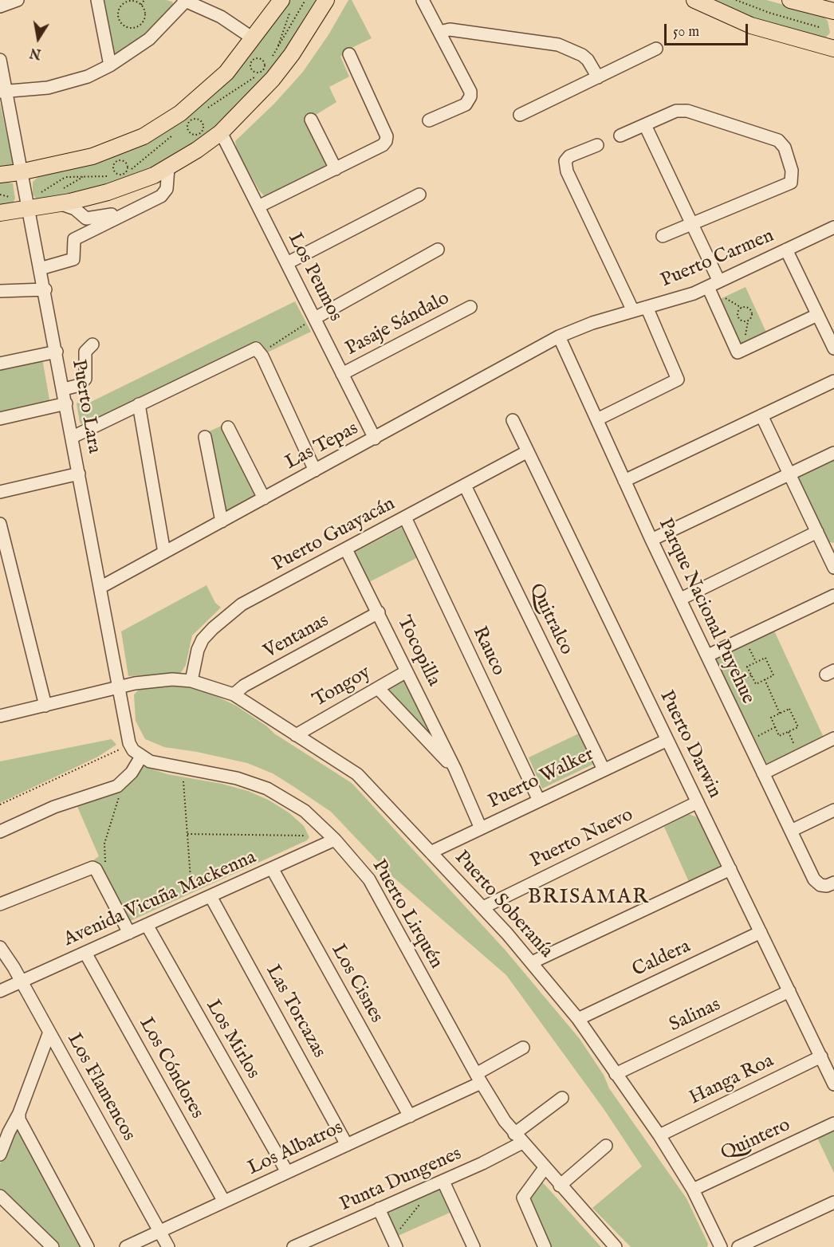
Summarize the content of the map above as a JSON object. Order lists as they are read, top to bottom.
{
  "streets": {
    "street": [
      "Puerto Carmen",
      "Los Peumos",
      "Pasaje Sándalo",
      "Puerto Lara",
      "Las Tepas",
      "Puerto Guayacán",
      "Parque Nacional Puyehue",
      "Quitralco",
      "Ventanas",
      "Tocopilla",
      "Rauco",
      "Tongoy",
      "Puerto Darwin",
      "Puerto Walker",
      "Puerto Nuevo",
      "Avenida Vicuña Mackenna",
      "Puerto Soberanía",
      "Puerto Lirquén",
      "Caldera",
      "Los Cisnes",
      "Las Torcazas",
      "Salinas",
      "Los Mirlos",
      "Los Cóndores",
      "Hanga Roa",
      "Los Flamencos",
      "Quintero",
      "Los Albatros",
      "Punta Dungenes"
    ]
  },
  "crossings": [
    ["Puerto Carmen", "Las Tepas"],
    ["Puerto Carmen", "Parque Nacional Puyehue"],
    ["Los Peumos", "Pasaje Sándalo"],
    ["Los Peumos", "Las Tepas"],
    ["Puerto Lara", "Las Tepas"],
    ["Puerto Lara", "Puerto Soberanía"],
    ["Puerto Lara", "Puerto Lirquén"],
    ["Las Tepas", "Parque Nacional Puyehue"],
    ["Puerto Guayacán", "Quitralco"],
    ["Puerto Guayacán", "Tocopilla"],
    ["Puerto Guayacán", "Rauco"],
    ["Puerto Guayacán", "Puerto Darwin"],
    ["Puerto Guayacán", "Puerto Soberanía"],
    ["Quitralco", "Puerto Walker"],
    ["Ventanas", "Tocopilla"],
    ["Ventanas", "Puerto Soberanía"],
    ["Tocopilla", "Tongoy"],
    ["Tocopilla", "Puerto Walker"],
    ["Rauco", "Puerto Walker"],
    ["Tongoy", "Puerto Soberanía"],
    ["Puerto Darwin", "Puerto Walker"],
    ["Puerto Darwin", "Puerto Nuevo"],
    ["Puerto Darwin", "Caldera"],
    ["Puerto Darwin", "Salinas"],
    ["Puerto Darwin", "Hanga Roa"],
    ["Puerto Walker", "Puerto Soberanía"],
    ["Puerto Nuevo", "Puerto Soberanía"],
    ["Avenida Vicuña Mackenna", "Puerto Lirquén"],
    ["Avenida Vicuña Mackenna", "Los Cisnes"],
    ["Avenida Vicuña Mackenna", "Las Torcazas"],
    ["Avenida Vicuña Mackenna", "Los Mirlos"],
    ["Avenida Vicuña Mackenna", "Los Cóndores"],
    ["Avenida Vicuña Mackenna", "Los Flamencos"],
    ["Puerto Soberanía", "Caldera"],
    ["Puerto Soberanía", "Salinas"],
    ["Puerto Soberanía", "Hanga Roa"],
    ["Puerto Soberanía", "Quintero"],
    ["Puerto Lirquén", "Los Albatros"],
    ["Puerto Lirquén", "Punta Dungenes"],
    ["Los Cisnes", "Los Albatros"],
    ["Las Torcazas", "Los Albatros"],
    ["Los Mirlos", "Los Albatros"],
    ["Los Cóndores", "Los Albatros"],
    ["Los Flamencos", "Los Albatros"]
  ],
  "districts": ["BRISAMAR"],
  "scale_bar": "50 m",
  "north": "bottom"
}
